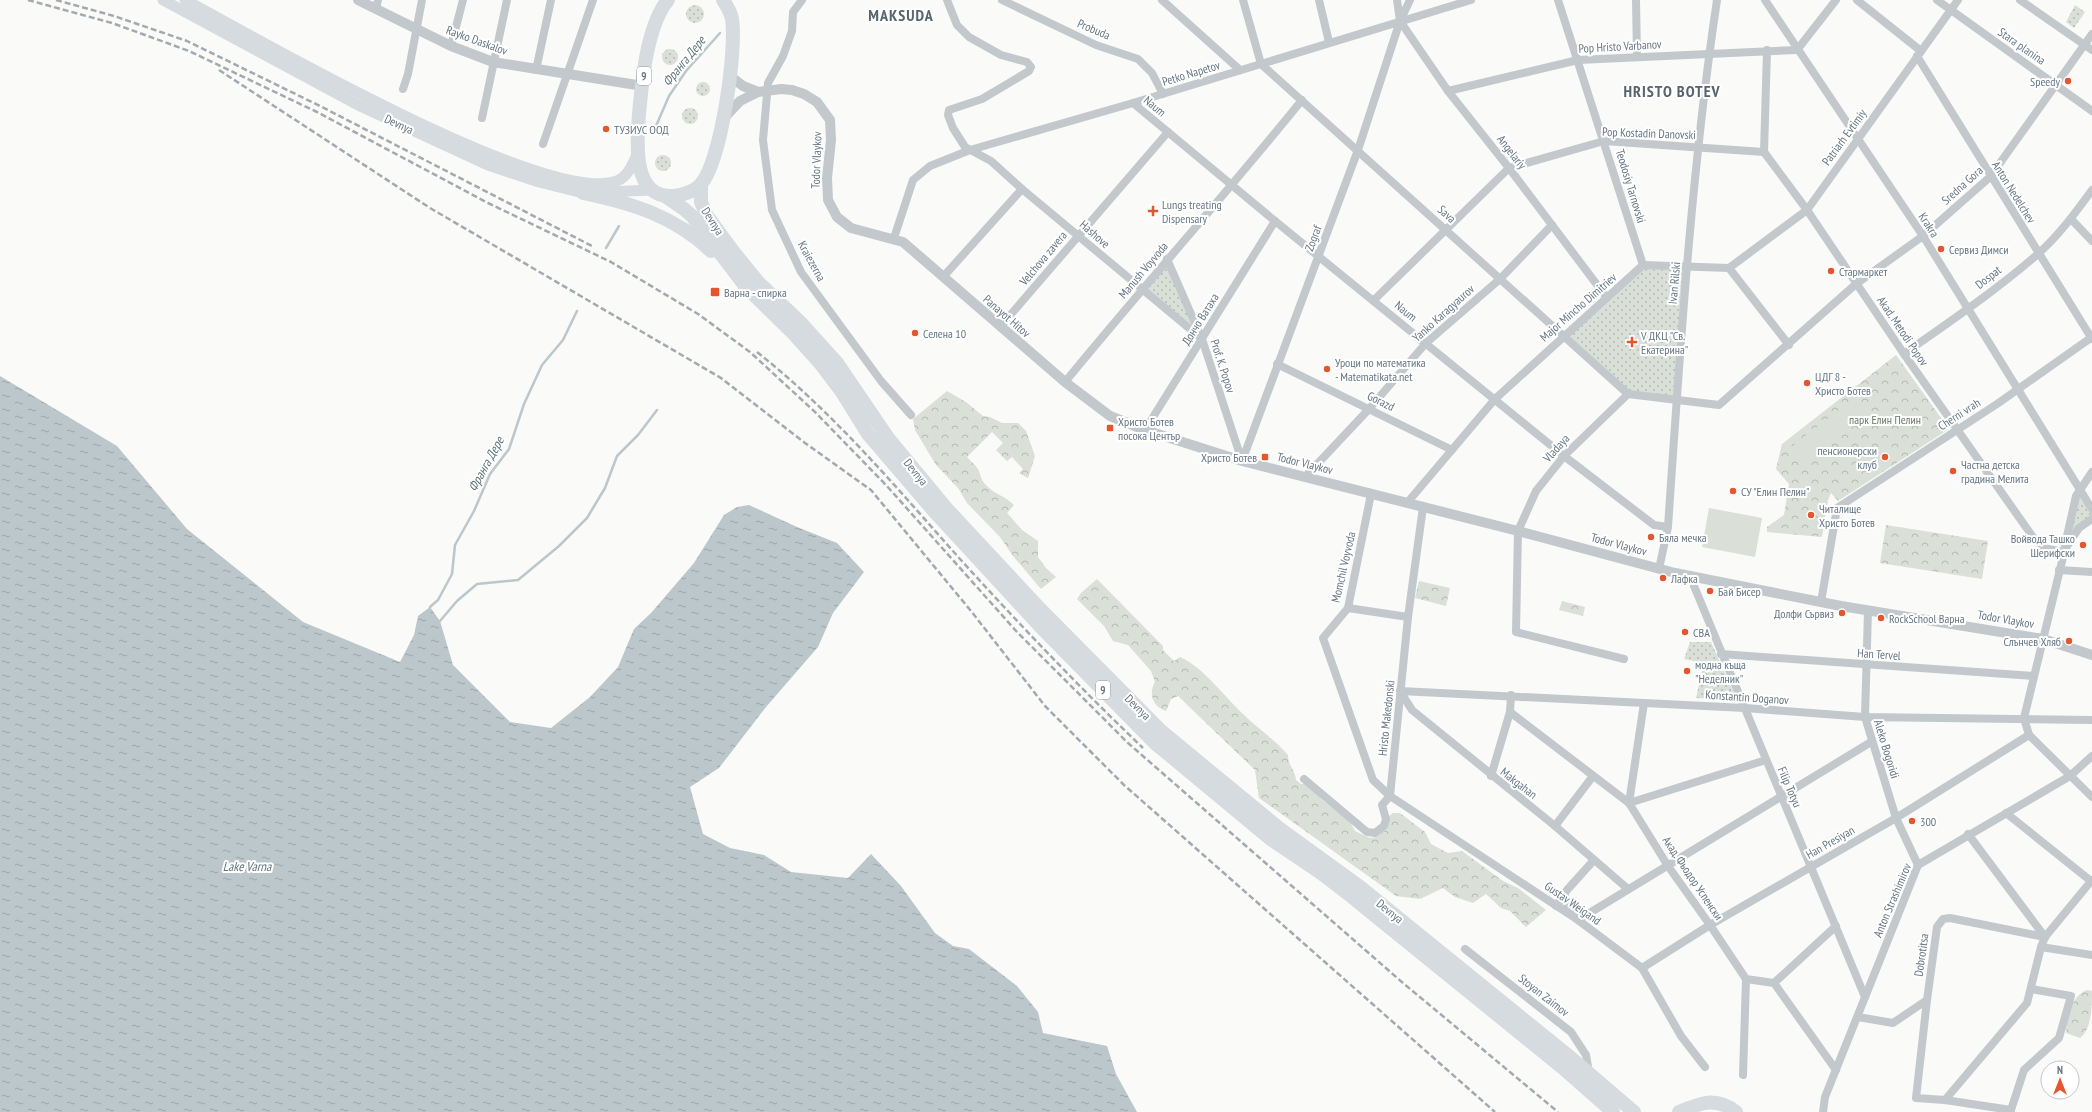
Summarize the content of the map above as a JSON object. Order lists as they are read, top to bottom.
{
  "streets": {
    "highway": ["9", "Devnya"],
    "street": [
      "Probuda",
      "Rayko Daskalov",
      "Pop Hristo Varbanov",
      "Stara planina",
      "Petko Napetov",
      "Naum",
      "Pop Kostadin Danovski",
      "Patriarh Evtimiy",
      "Angelariy",
      "Todor Vlaykov",
      "Sredna Gora",
      "Teodosiy Tarnovski",
      "Anton Nedelchev",
      "Sava",
      "Krakra",
      "Hashove",
      "Zograf",
      "Velchova zavera",
      "Kraiezerna",
      "Manush Voyvoda",
      "Dospat",
      "Ivan Rilski",
      "Major Mincho Dimitriev",
      "Yanko Karagyaurov",
      "Panayot Hitov",
      "Дончо Ватаха",
      "Akad. Metodi Popov",
      "Prof. K. Popov",
      "Gorazd",
      "Cherni vrah",
      "Vladaya",
      "Momchil Voyvoda",
      "Han Tervel",
      "Konstantin Doganov",
      "Hristo Makedonski",
      "Aleko Bogoridi",
      "Makgahan",
      "Filip Totyu",
      "Han Presiyan",
      "Акад. Фьодор Успенски",
      "Anton Strashimirov",
      "Gustav Weigand",
      "Dobrotitsa",
      "Stoyan Zaimov"
    ]
  },
  "crossings": [
    ["Probuda", "Petko Napetov"],
    ["Rayko Daskalov", "9"],
    ["Pop Hristo Varbanov", "Angelariy"],
    ["Pop Hristo Varbanov", "Teodosiy Tarnovski"],
    ["Pop Hristo Varbanov", "Krakra"],
    ["Pop Hristo Varbanov", "Ivan Rilski"],
    ["Stara planina", "Patriarh Evtimiy"],
    ["Stara planina", "Sredna Gora"],
    ["Petko Napetov", "Naum"],
    ["Petko Napetov", "Angelariy"],
    ["Petko Napetov", "Sava"],
    ["Petko Napetov", "Hashove"],
    ["Petko Napetov", "Zograf"],
    ["Petko Napetov", "Panayot Hitov"],
    ["9", "Devnya"],
    ["9", "Todor Vlaykov"],
    ["Naum", "Pop Kostadin Danovski"],
    ["Naum", "Zograf"],
    ["Naum", "Velchova zavera"],
    ["Naum", "Manush Voyvoda"],
    ["Naum", "Ivan Rilski"],
    ["Naum", "Major Mincho Dimitriev"],
    ["Naum", "Yanko Karagyaurov"],
    ["Naum", "Дончо Ватаха"],
    ["Naum", "Vladaya"],
    ["Devnya", "Stoyan Zaimov"],
    ["Pop Kostadin Danovski", "Angelariy"],
    ["Pop Kostadin Danovski", "Teodosiy Tarnovski"],
    ["Pop Kostadin Danovski", "Sava"],
    ["Pop Kostadin Danovski", "Ivan Rilski"],
    ["Pop Kostadin Danovski", "Akad. Metodi Popov"],
    ["Patriarh Evtimiy", "Anton Nedelchev"],
    ["Patriarh Evtimiy", "Krakra"],
    ["Patriarh Evtimiy", "Akad. Metodi Popov"],
    ["Angelariy", "Zograf"],
    ["Angelariy", "Major Mincho Dimitriev"],
    ["Angelariy", "Yanko Karagyaurov"],
    ["Todor Vlaykov", "Zograf"],
    ["Todor Vlaykov", "Kraiezerna"],
    ["Todor Vlaykov", "Ivan Rilski"],
    ["Todor Vlaykov", "Major Mincho Dimitriev"],
    ["Todor Vlaykov", "Yanko Karagyaurov"],
    ["Todor Vlaykov", "Panayot Hitov"],
    ["Todor Vlaykov", "Дончо Ватаха"],
    ["Todor Vlaykov", "Prof. K. Popov"],
    ["Todor Vlaykov", "Cherni vrah"],
    ["Todor Vlaykov", "Vladaya"],
    ["Todor Vlaykov", "Momchil Voyvoda"],
    ["Todor Vlaykov", "Hristo Makedonski"],
    ["Todor Vlaykov", "Aleko Bogoridi"],
    ["Sredna Gora", "Anton Nedelchev"],
    ["Sredna Gora", "Krakra"],
    ["Sredna Gora", "Ivan Rilski"],
    ["Sredna Gora", "Akad. Metodi Popov"],
    ["Teodosiy Tarnovski", "Major Mincho Dimitriev"],
    ["Anton Nedelchev", "Dospat"],
    ["Anton Nedelchev", "Cherni vrah"],
    ["Sava", "Zograf"],
    ["Sava", "Manush Voyvoda"],
    ["Sava", "Major Mincho Dimitriev"],
    ["Sava", "Yanko Karagyaurov"],
    ["Sava", "Vladaya"],
    ["Krakra", "Dospat"],
    ["Krakra", "Cherni vrah"],
    ["Hashove", "Velchova zavera"],
    ["Hashove", "Manush Voyvoda"],
    ["Hashove", "Дончо Ватаха"],
    ["Hashove", "Prof. K. Popov"],
    ["Zograf", "Prof. K. Popov"],
    ["Zograf", "Gorazd"],
    ["Velchova zavera", "Panayot Hitov"],
    ["Manush Voyvoda", "Panayot Hitov"],
    ["Manush Voyvoda", "Prof. K. Popov"],
    ["Dospat", "Akad. Metodi Popov"],
    ["Major Mincho Dimitriev", "Gorazd"],
    ["Yanko Karagyaurov", "Gorazd"],
    ["Panayot Hitov", "Дончо Ватаха"],
    ["Дончо Ватаха", "Prof. K. Popov"],
    ["Akad. Metodi Popov", "Cherni vrah"],
    ["Momchil Voyvoda", "Gustav Weigand"],
    ["Han Tervel", "Aleko Bogoridi"],
    ["Han Tervel", "Filip Totyu"],
    ["Konstantin Doganov", "Hristo Makedonski"],
    ["Konstantin Doganov", "Aleko Bogoridi"],
    ["Konstantin Doganov", "Makgahan"],
    ["Konstantin Doganov", "Filip Totyu"],
    ["Hristo Makedonski", "Makgahan"],
    ["Hristo Makedonski", "Gustav Weigand"],
    ["Aleko Bogoridi", "Han Presiyan"],
    ["Aleko Bogoridi", "Anton Strashimirov"],
    ["Filip Totyu", "Han Presiyan"],
    ["Filip Totyu", "Anton Strashimirov"],
    ["Han Presiyan", "Акад. Фьодор Успенски"],
    ["Han Presiyan", "Gustav Weigand"]
  ],
  "districts": ["MAKSUDA", "HRISTO BOTEV"],
  "water": ["Франга Дере", "Lake Varna"],
  "parks": ["парк Елин Пелин"],
  "places": {
    "other": [
      "Speedy",
      "ТУЗИУС ООД",
      "Сервиз Димси",
      "Стармаркет",
      "Селена 10",
      "Уроци по математика - Matematikata.net",
      "ЦДГ 8 - Христо Ботев",
      "пенсионерски клуб",
      "Частна детска градина Мелита",
      "СУ \"Елин Пелин\"",
      "Читалище Христо Ботев",
      "Бяла мечка",
      "Войвода Ташко Шерифски",
      "Лафка",
      "Бай Бисер",
      "Долфи Сървиз",
      "RockSchool Варна",
      "CBA",
      "Слънчев Хляб",
      "модна къща \"Неделник\"",
      "300"
    ],
    "health": ["Lungs treating Dispensary", "V ДКЦ \"Св. Екатерина\""],
    "transit": ["Варна - спирка", "Христо Ботев посока Център", "Христо Ботев"]
  },
  "north": "top"
}
